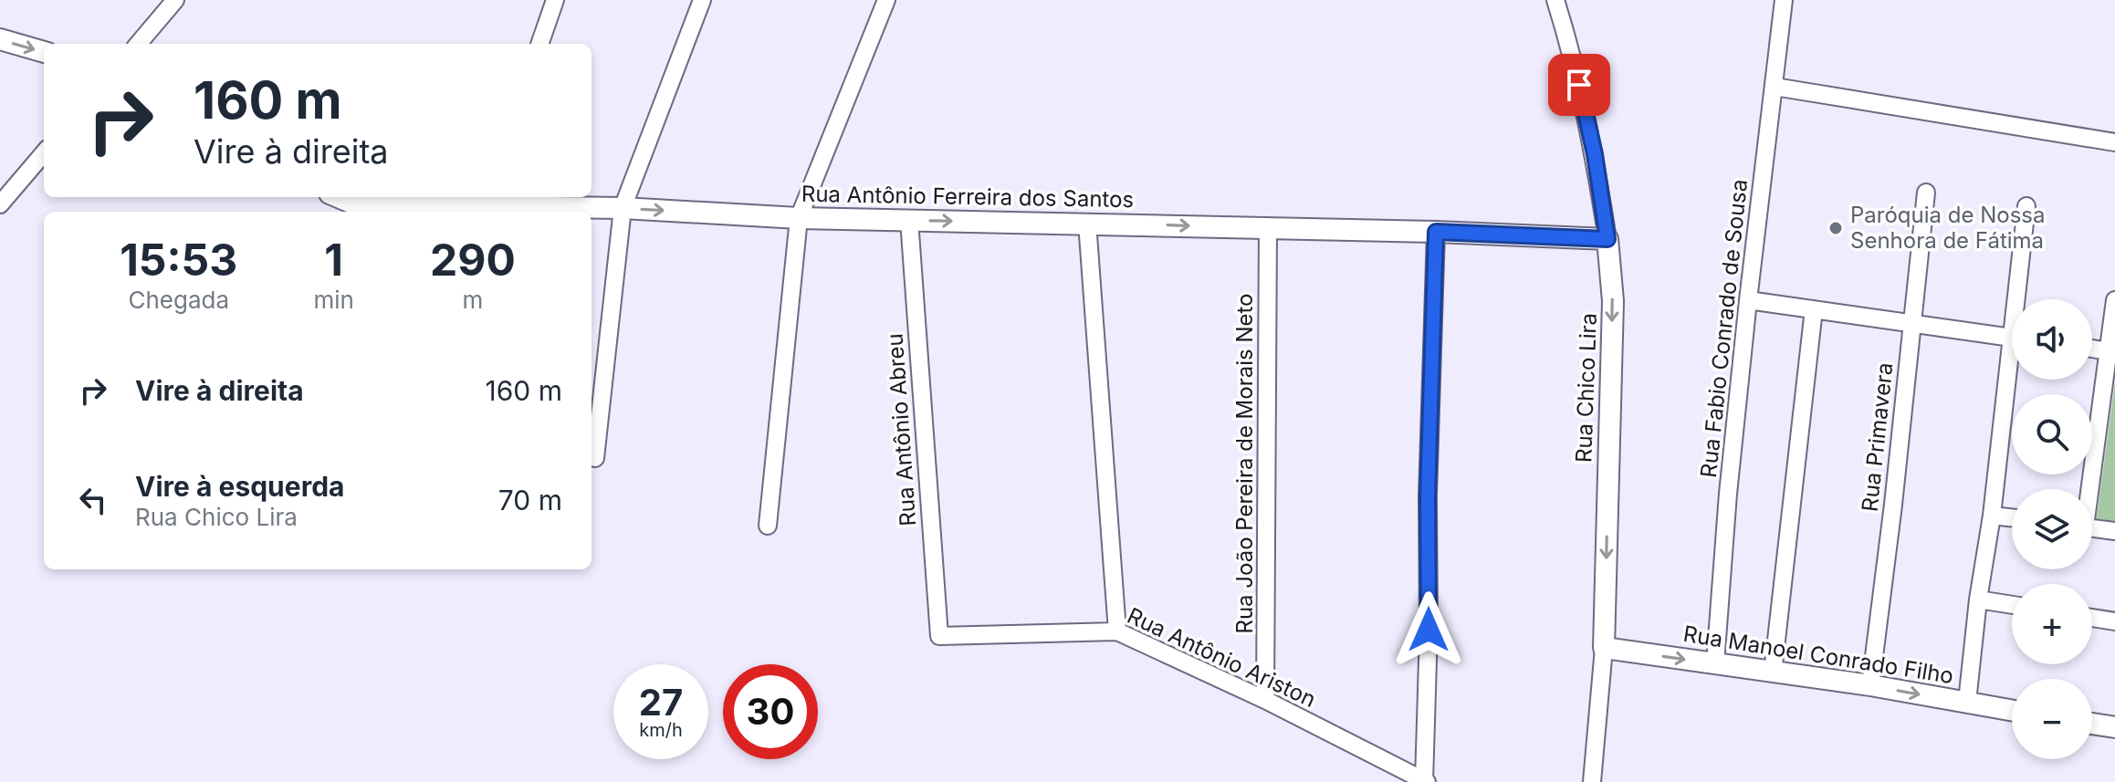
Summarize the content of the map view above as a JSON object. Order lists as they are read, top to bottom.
{
  "streets": {
    "street": [
      "Rua Antônio Ferreira dos Santos",
      "Rua Fabio Conrado de Sousa",
      "Rua Chico Lira",
      "Rua Antônio Abreu",
      "Rua Primavera",
      "Rua João Pereira de Morais Neto",
      "Rua Manoel Conrado Filho",
      "Rua Antônio Ariston"
    ]
  },
  "crossings": [
    ["Rua Antônio Ferreira dos Santos", "Rua Chico Lira"],
    ["Rua Antônio Ferreira dos Santos", "Rua Antônio Abreu"],
    ["Rua Antônio Ferreira dos Santos", "Rua João Pereira de Morais Neto"],
    ["Rua Fabio Conrado de Sousa", "Rua Manoel Conrado Filho"],
    ["Rua Chico Lira", "Rua Manoel Conrado Filho"],
    ["Rua Antônio Abreu", "Rua Antônio Ariston"],
    ["Rua Primavera", "Rua Manoel Conrado Filho"],
    ["Rua João Pereira de Morais Neto", "Rua Antônio Ariston"]
  ],
  "one_way": ["Rua Antônio Ferreira dos Santos", "Rua Manoel Conrado Filho"],
  "places": ["Paróquia de Nossa Senhora de Fátima"],
  "page": {
    "turn": ["160 m", "Vire à direita"],
    "eta": [
      "15:53",
      "Chegada",
      "1",
      "min",
      "290",
      "m"
    ],
    "map_buttons": ["+", "−"],
    "list": [
      {
        "name": "Vire à direita",
        "value": "160 m"
      },
      {
        "name": "Vire à esquerda",
        "note": "Rua Chico Lira",
        "value": "70 m"
      }
    ],
    "speed": "27 km/h",
    "limit": "30"
  }
}
